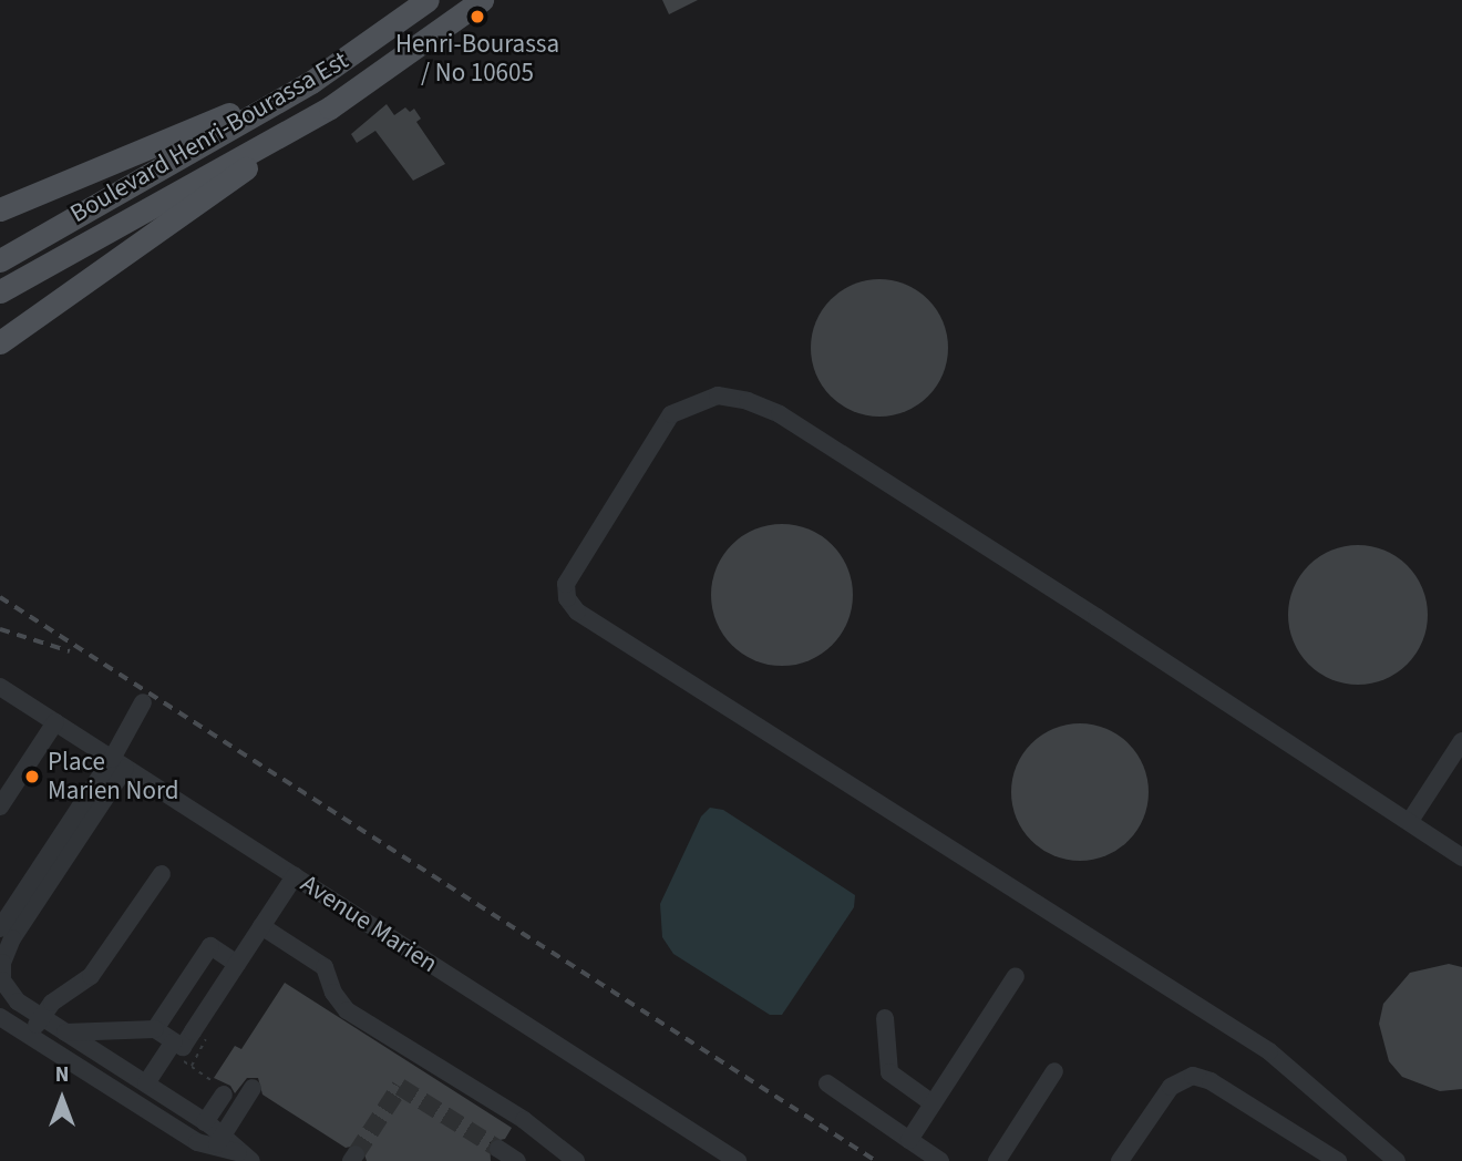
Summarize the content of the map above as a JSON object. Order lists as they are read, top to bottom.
{
  "streets": {
    "main road": ["Boulevard Henri-Bourassa Est"],
    "street": ["Avenue Marien"]
  },
  "places": ["Henri-Bourassa / No 10605", "Place Marien Nord"],
  "north": "top"
}
